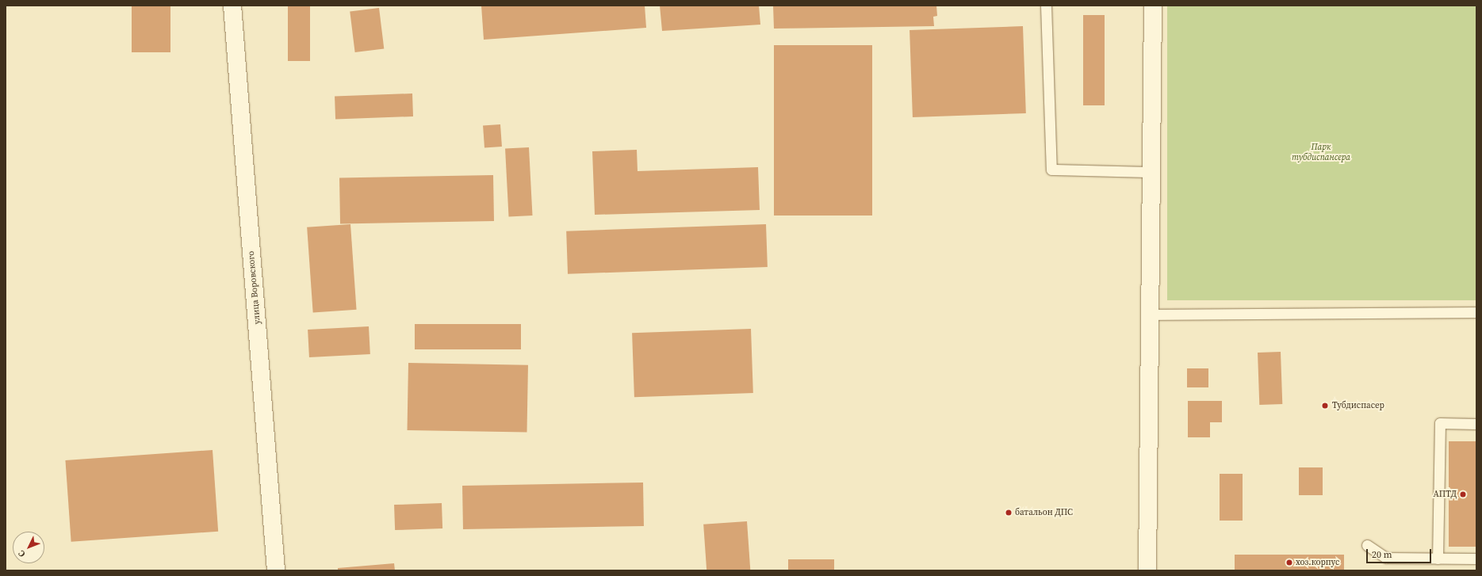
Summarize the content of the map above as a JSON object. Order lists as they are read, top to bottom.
{
  "streets": {
    "street": ["улица Воровского"]
  },
  "parks": ["Парк тубдиспансера"],
  "places": [
    "Тубдиспасер",
    "АПТД",
    "батальон ДПС",
    "хоз.корпус"
  ],
  "scale_bar": "20 m",
  "north": "bottom left"
}
